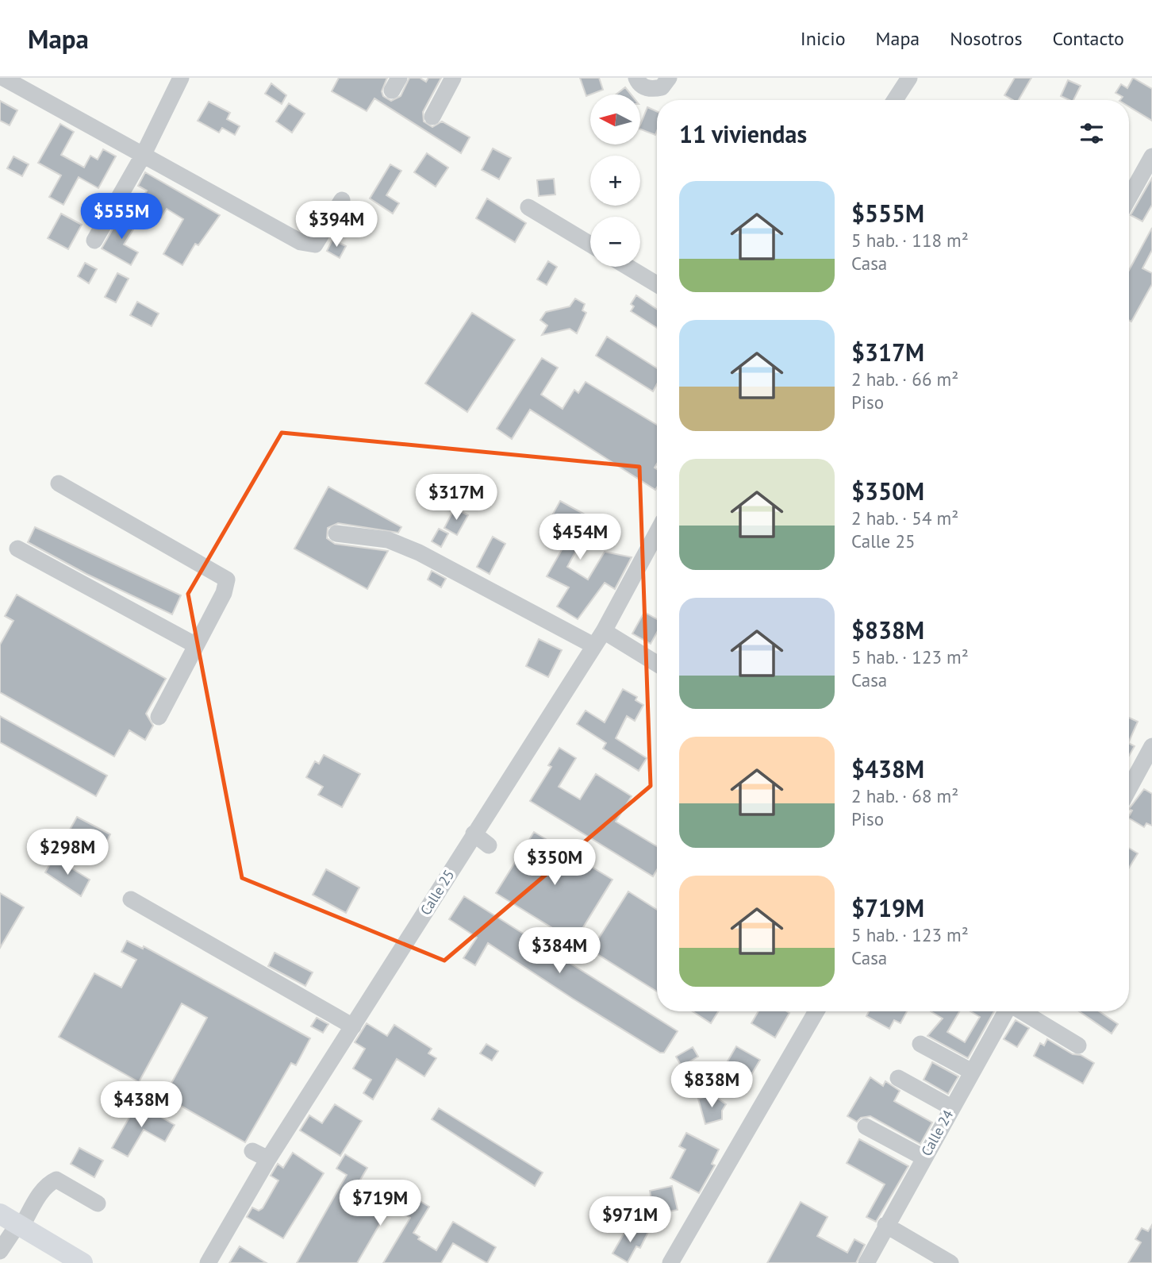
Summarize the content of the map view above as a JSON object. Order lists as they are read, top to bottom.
{
  "streets": {
    "street": ["Calle 25", "Calle 24"]
  },
  "north": "left",
  "page": {
    "header": "Mapa",
    "nav": [
      "Inicio",
      "Mapa",
      "Nosotros",
      "Contacto"
    ],
    "map_buttons": ["+", "−"],
    "heading": "11 viviendas",
    "list": [
      {
        "name": "$555M",
        "note": "5 hab. · 118 m² · Casa"
      },
      {
        "name": "$317M",
        "note": "2 hab. · 66 m² · Piso"
      },
      {
        "name": "$350M",
        "note": "2 hab. · 54 m² · Calle 25"
      },
      {
        "name": "$838M",
        "note": "5 hab. · 123 m² · Casa"
      },
      {
        "name": "$438M",
        "note": "2 hab. · 68 m² · Piso"
      },
      {
        "name": "$719M",
        "note": "5 hab. · 123 m² · Casa"
      }
    ],
    "price": [
      "$555M",
      "$394M",
      "$317M",
      "$454M",
      "$298M",
      "$350M",
      "$384M",
      "$838M",
      "$438M",
      "$719M",
      "$971M"
    ]
  }
}
